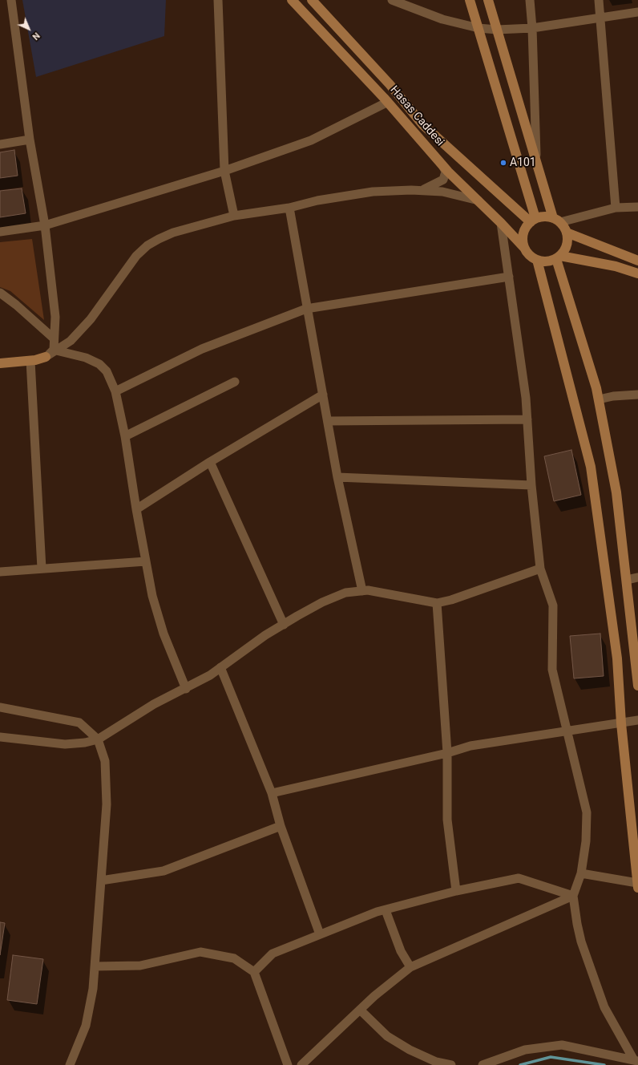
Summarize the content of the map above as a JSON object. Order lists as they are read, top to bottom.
{
  "streets": {
    "main road": ["Hasas Caddesi"]
  },
  "places": ["A101"],
  "north": "bottom right"
}
